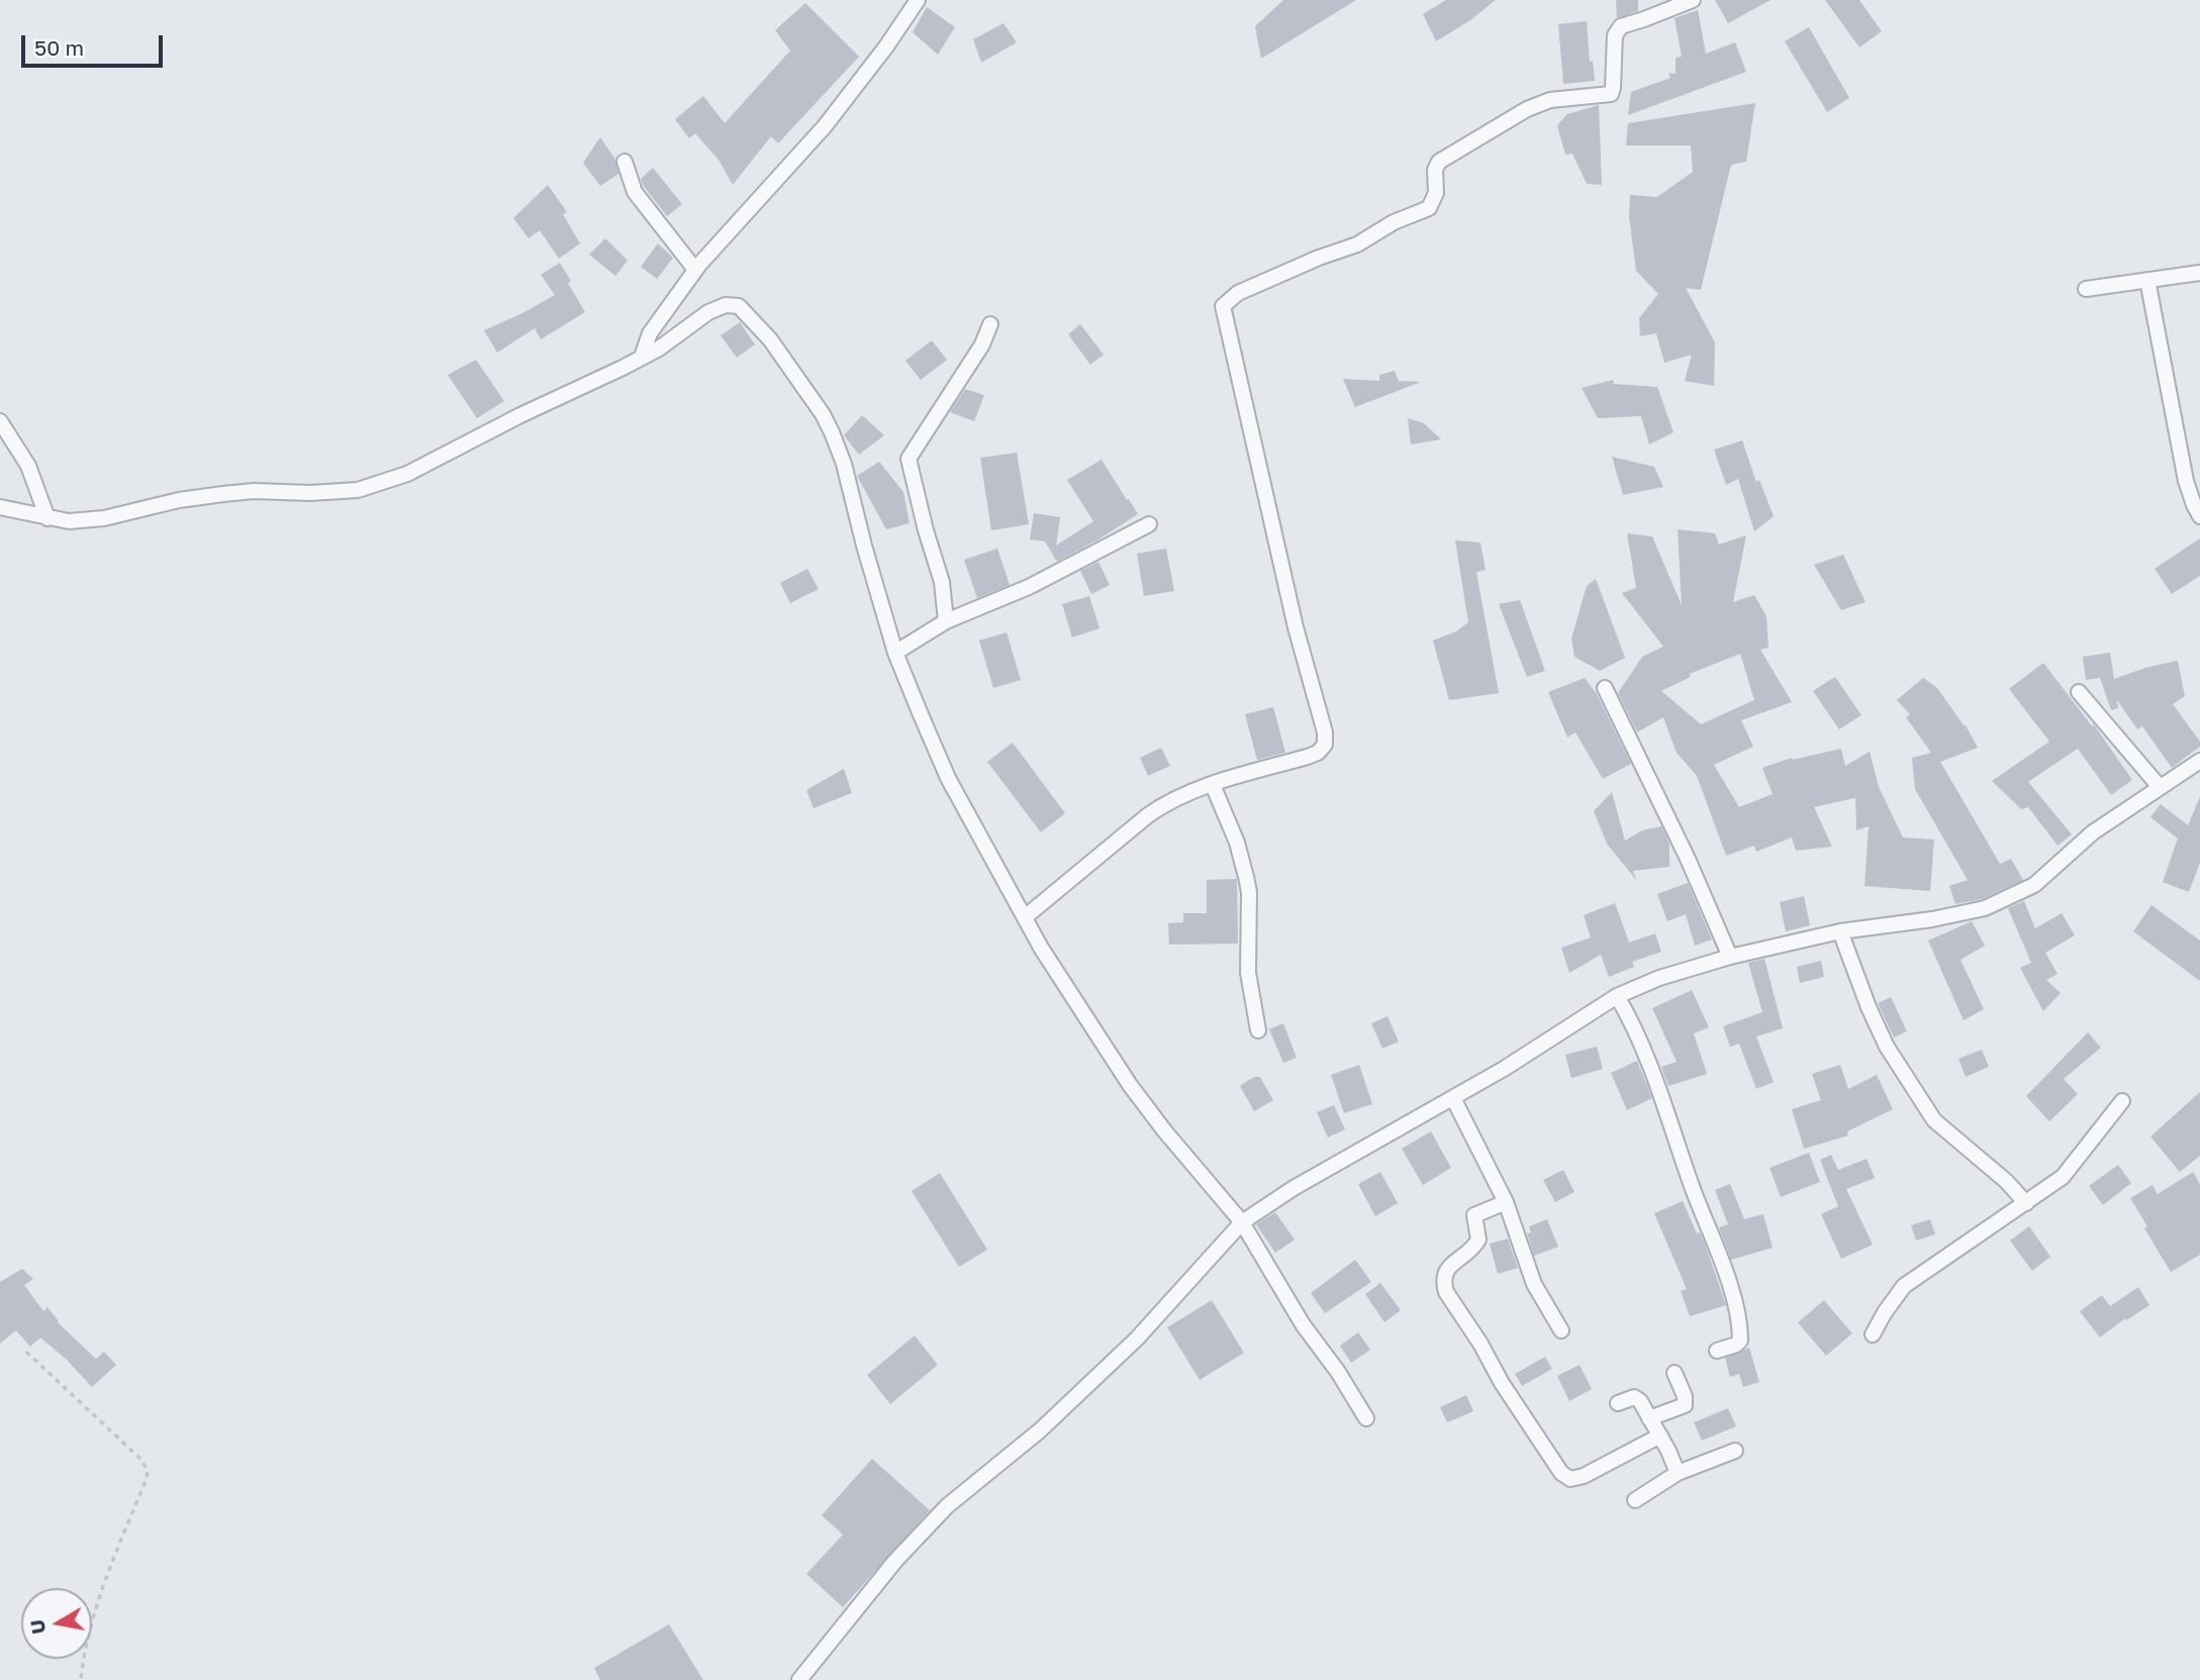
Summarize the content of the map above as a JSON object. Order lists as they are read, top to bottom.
{
  "scale_bar": "50 m",
  "north": "left"
}
